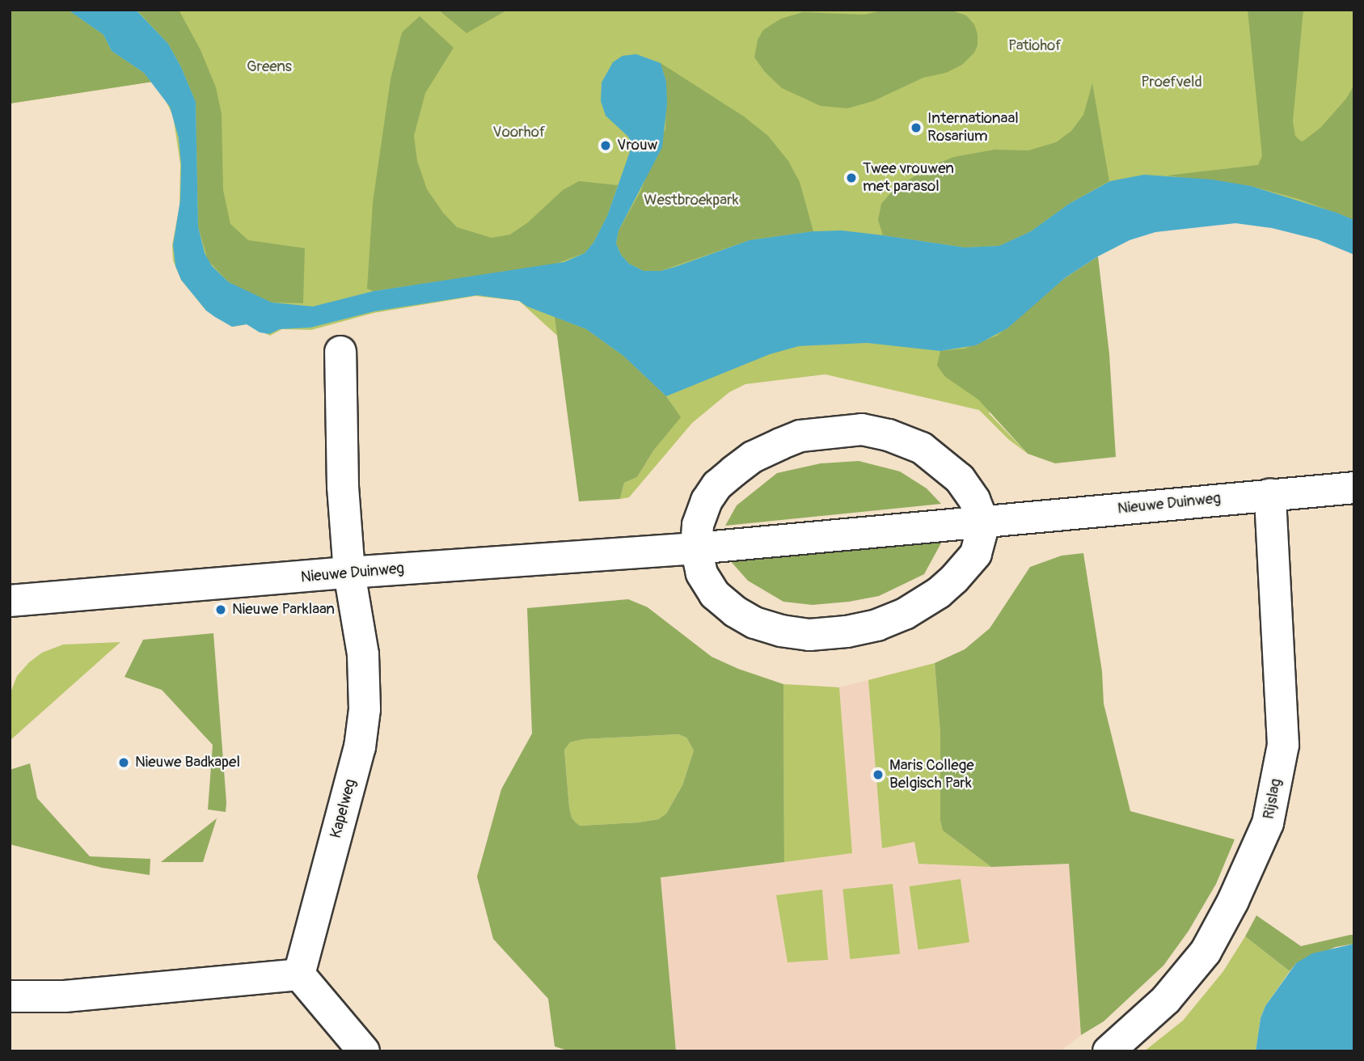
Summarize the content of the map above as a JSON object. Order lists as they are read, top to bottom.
{
  "streets": {
    "street": ["Nieuwe Duinweg", "Rijslag", "Kapelweg"]
  },
  "crossings": [
    ["Nieuwe Duinweg", "Rijslag"],
    ["Nieuwe Duinweg", "Kapelweg"]
  ],
  "parks": [
    "Patiohof",
    "Greens",
    "Proefveld",
    "Voorhof",
    "Westbroekpark"
  ],
  "places": [
    "Internationaal Rosarium",
    "Vrouw",
    "Twee vrouwen met parasol",
    "Nieuwe Parklaan",
    "Nieuwe Badkapel",
    "Maris College Belgisch Park"
  ]
}
